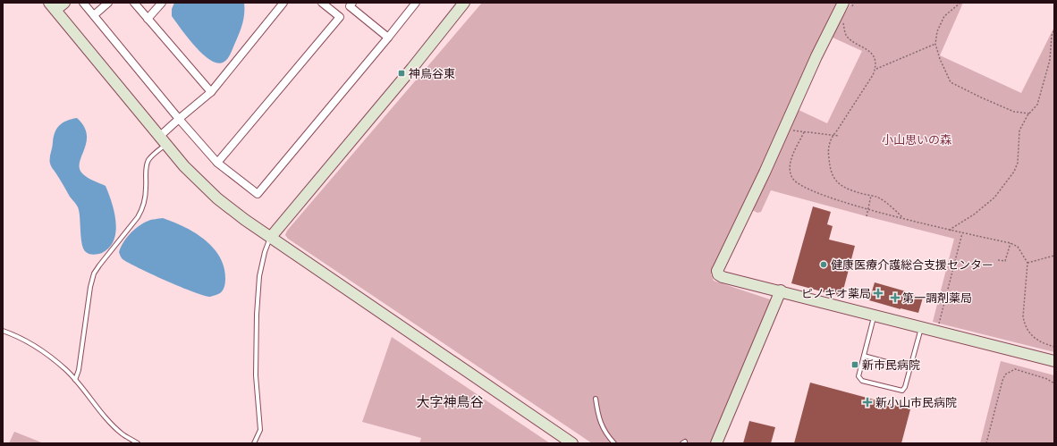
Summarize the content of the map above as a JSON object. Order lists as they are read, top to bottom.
{
  "districts": ["大字神鳥谷"],
  "parks": ["小山思いの森"],
  "places": {
    "transit": ["神鳥谷東", "新市民病院"],
    "other": ["健康医療介護総合支援センター"],
    "health": ["ピノキオ薬局", "第一調剤薬局", "新小山市民病院"]
  }
}
